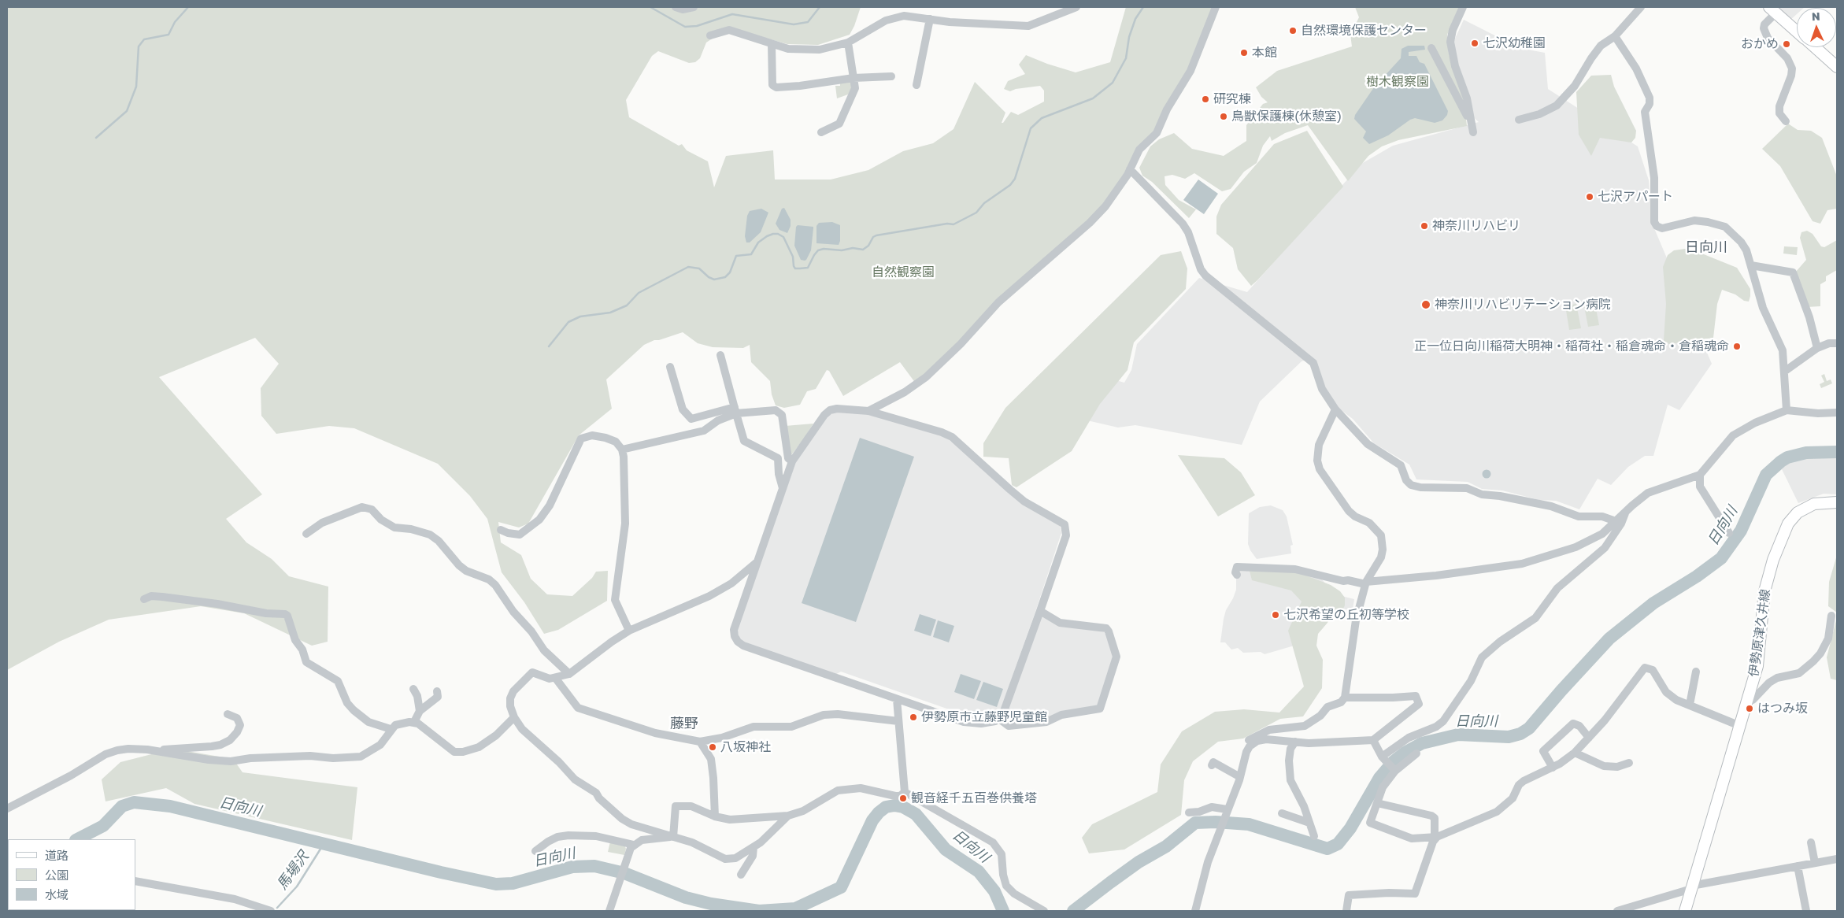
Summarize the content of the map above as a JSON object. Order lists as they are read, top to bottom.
{
  "streets": {
    "main road": ["伊勢原津久井線"]
  },
  "districts": ["日向川", "藤野"],
  "water": ["日向川", "馬場沢"],
  "parks": ["樹木観察園", "自然観察園"],
  "places": [
    "自然環境保護センター",
    "七沢幼稚園",
    "おかめ",
    "本館",
    "研究棟",
    "鳥獣保護棟(休憩室)",
    "七沢アパート",
    "神奈川リハビリ",
    "神奈川リハビリテーション病院",
    "正一位日向川稲荷大明神・稲荷社・稲倉魂命・倉稲魂命",
    "七沢希望の丘初等学校",
    "はつみ坂",
    "伊勢原市立藤野児童館",
    "八坂神社",
    "観音経千五百巻供養塔"
  ],
  "legend": ["道路", "公園", "水域"],
  "north": "top"
}
